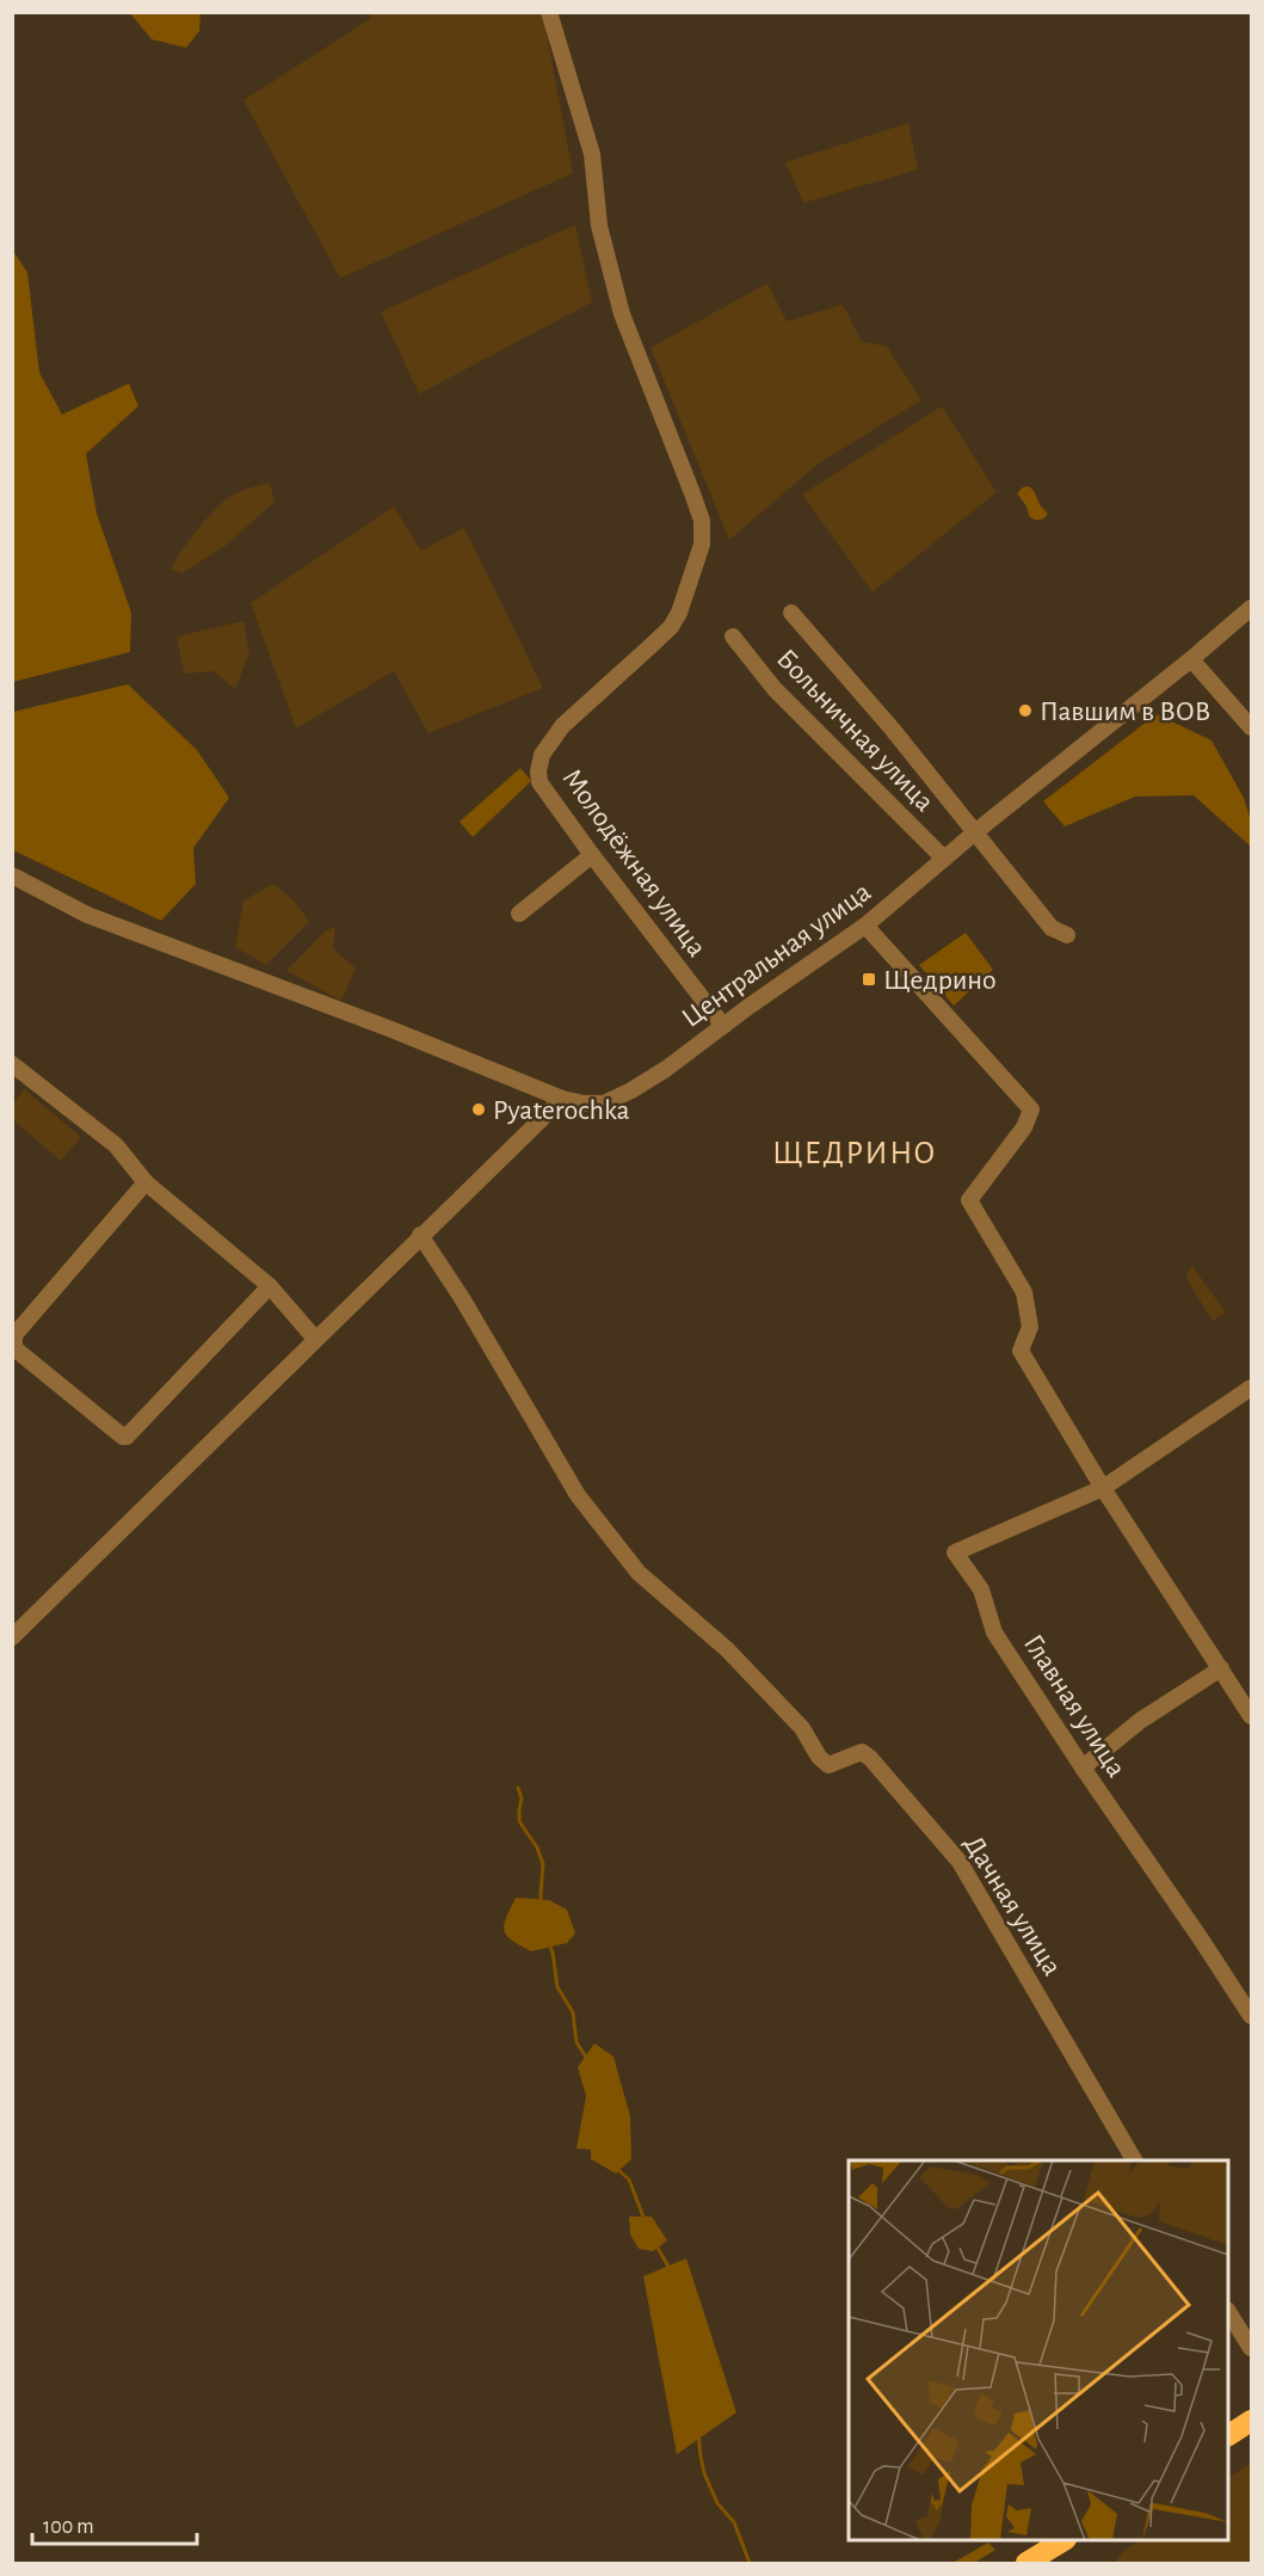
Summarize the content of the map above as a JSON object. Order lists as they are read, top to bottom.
{
  "streets": {
    "street": [
      "Больничная улица",
      "Молодёжная улица",
      "Центральная улица",
      "Главная улица",
      "Дачная улица"
    ]
  },
  "crossings": [
    ["Больничная улица", "Центральная улица"],
    ["Молодёжная улица", "Центральная улица"]
  ],
  "districts": ["ЩЕДРИНО"],
  "places": {
    "other": ["Павшим в ВОВ", "Pyaterochka"],
    "transit": ["Щедрино"]
  },
  "scale_bar": "100 m"
}
